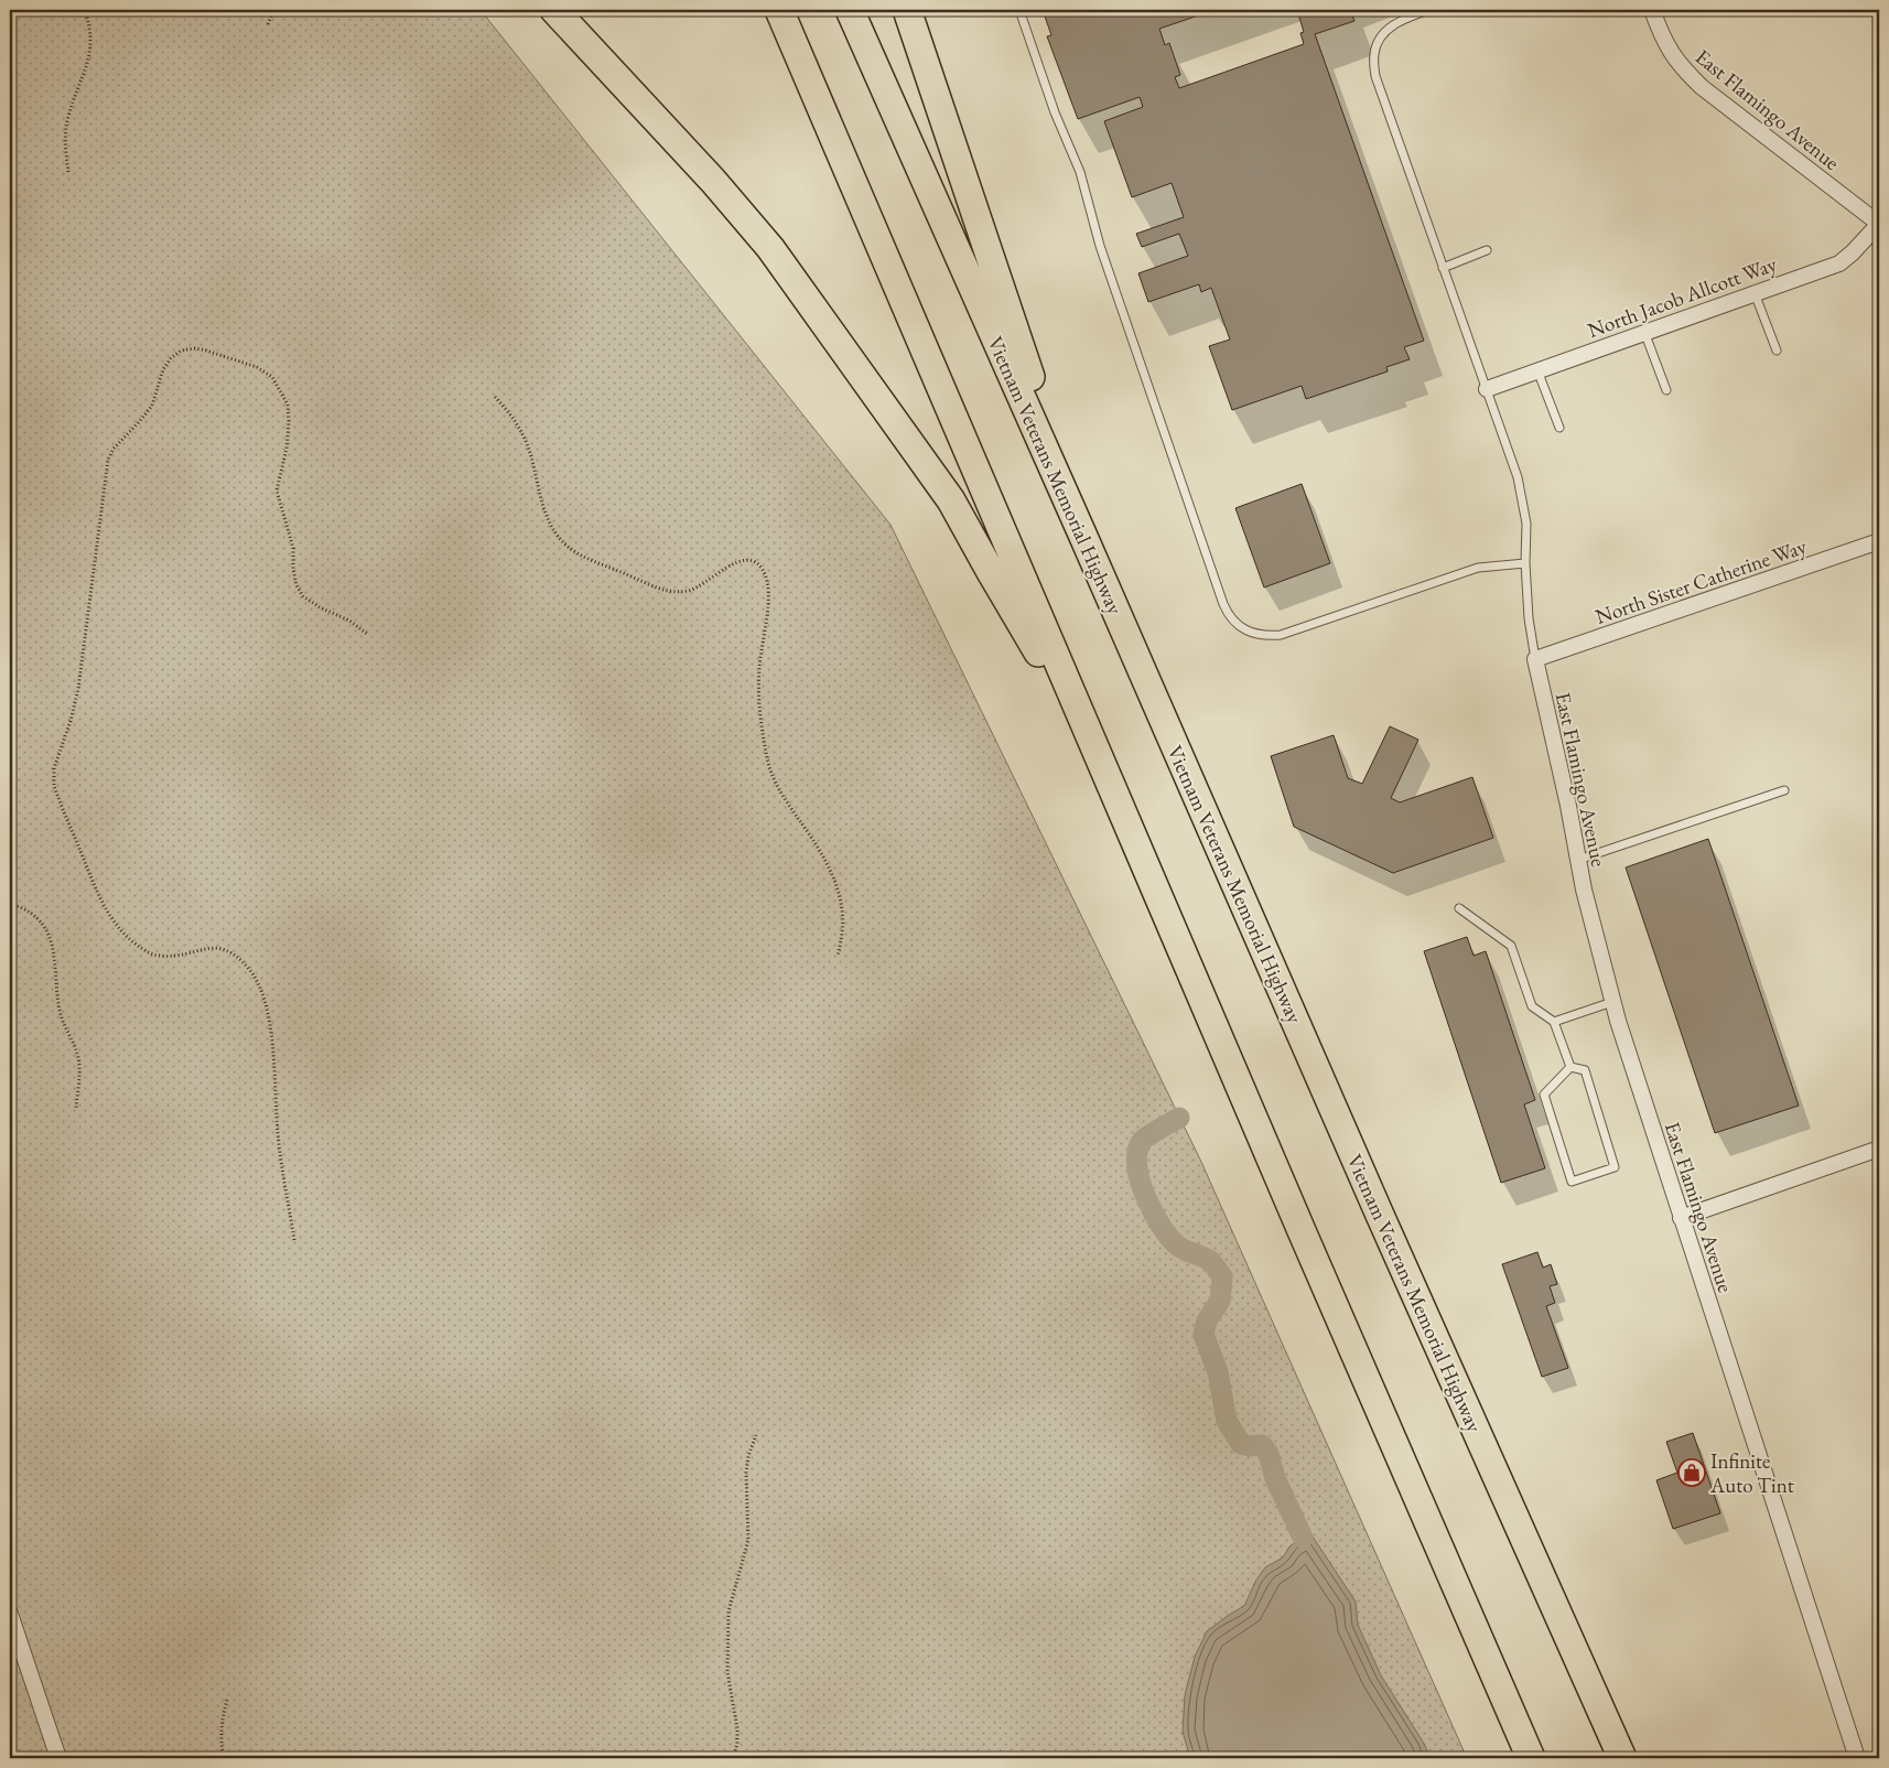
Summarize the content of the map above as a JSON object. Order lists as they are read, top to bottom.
{
  "streets": {
    "highway": ["Vietnam Veterans Memorial Highway"],
    "street": ["East Flamingo Avenue", "North Jacob Allcott Way", "North Sister Catherine Way"]
  },
  "crossings": [
    ["East Flamingo Avenue", "North Jacob Allcott Way"],
    ["East Flamingo Avenue", "North Sister Catherine Way"]
  ],
  "places": {
    "shop": ["Infinite Auto Tint"]
  }
}
